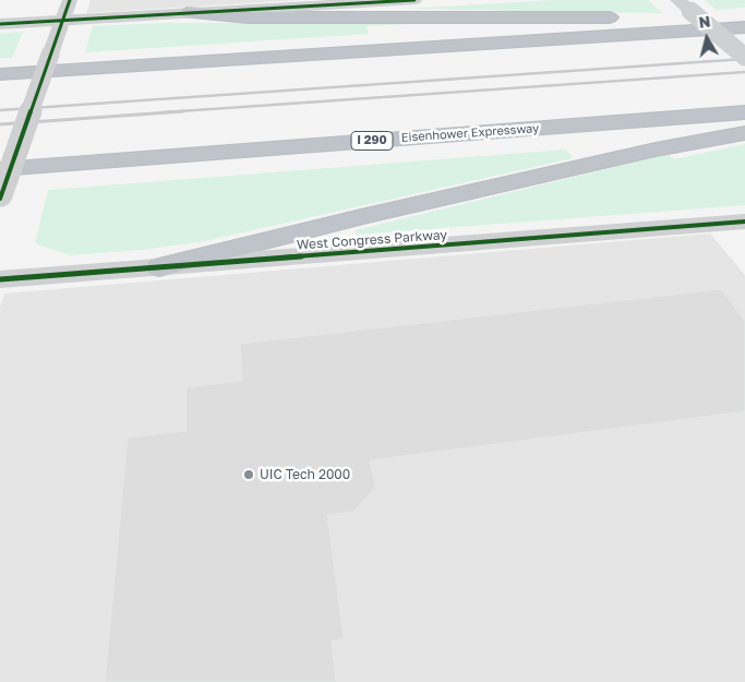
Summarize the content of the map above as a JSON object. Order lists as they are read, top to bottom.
{
  "streets": {
    "highway": ["Eisenhower Expressway", "I 290"],
    "street": ["West Congress Parkway"]
  },
  "places": ["UIC Tech 2000"],
  "north": "top"
}
